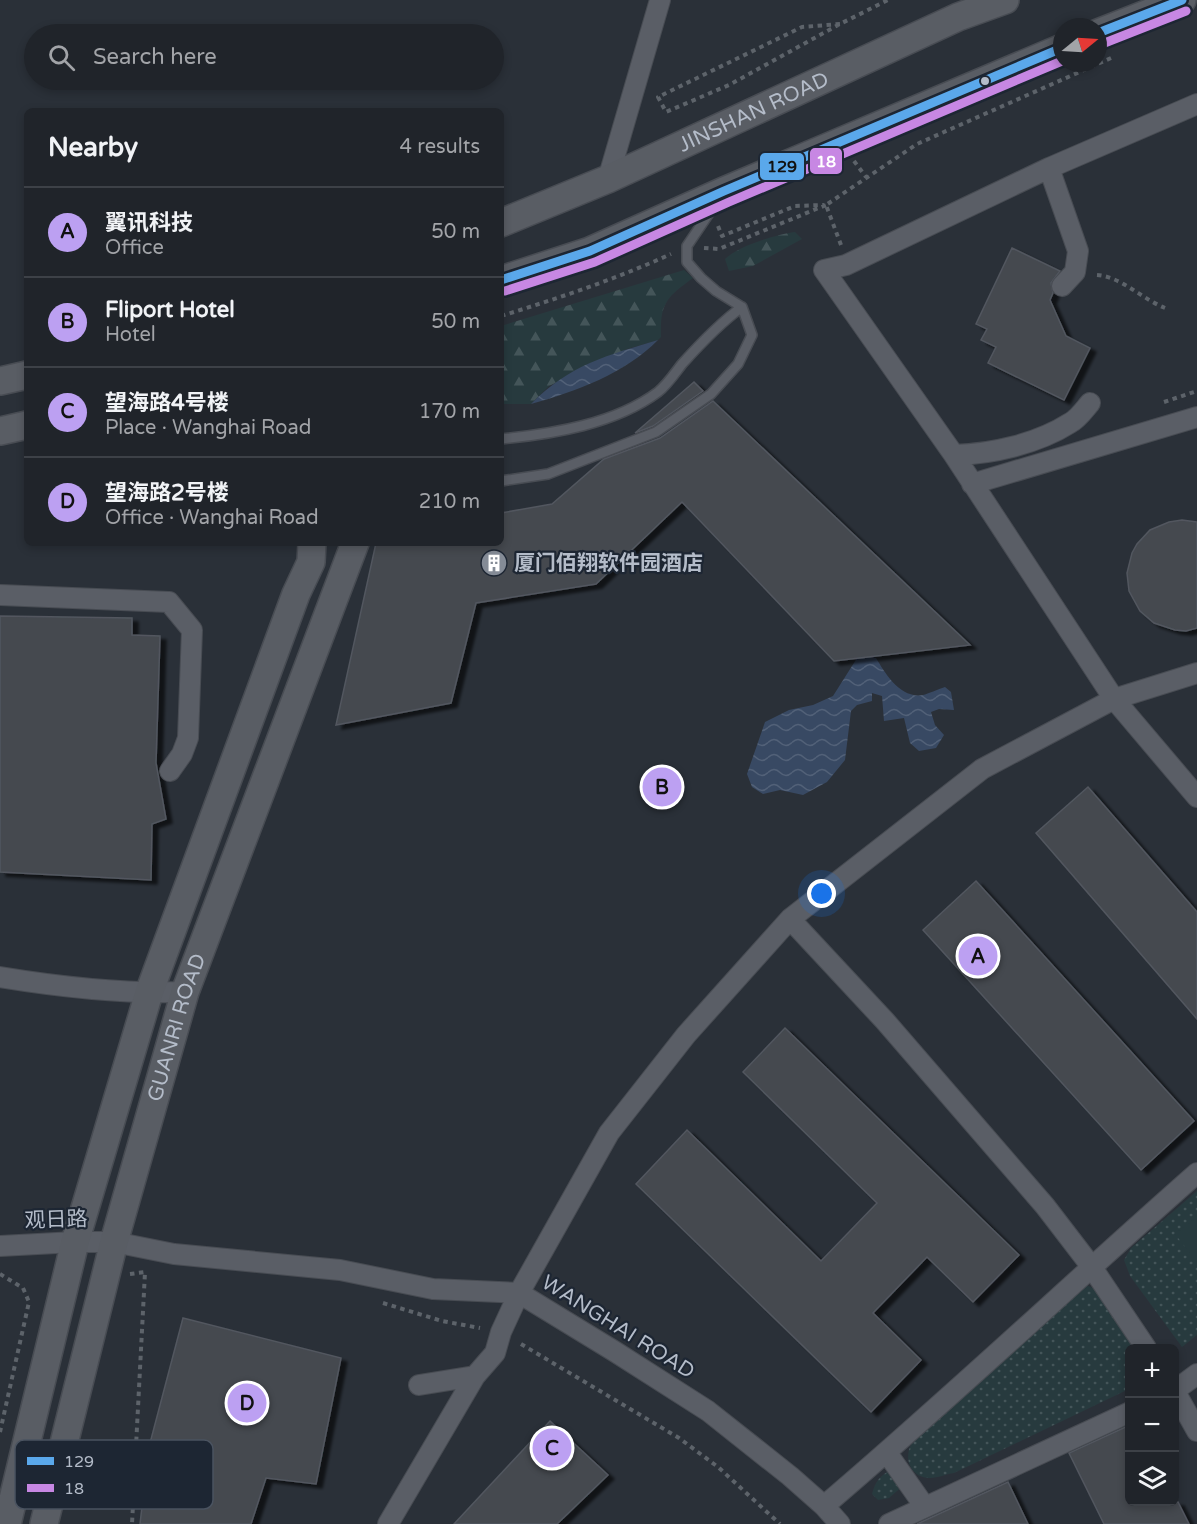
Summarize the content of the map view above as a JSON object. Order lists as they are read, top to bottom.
{
  "streets": {
    "street": [
      "JINSHAN ROAD",
      "GUANRI ROAD",
      "观日路",
      "WANGHAI ROAD"
    ]
  },
  "crossings": [
    ["GUANRI ROAD", "观日路"],
    ["GUANRI ROAD", "WANGHAI ROAD"],
    ["观日路", "WANGHAI ROAD"]
  ],
  "places": {
    "building": ["厦门佰翔软件园酒店"]
  },
  "lines": ["transit line 129", "transit line 18"],
  "legend": ["129", "18"],
  "north": "right",
  "page": {
    "search": "Search here",
    "heading": ["Nearby", "4 results"],
    "list": [
      {
        "mark": "A",
        "name": "翼讯科技",
        "note": "Office",
        "value": "50 m"
      },
      {
        "mark": "B",
        "name": "Fliport Hotel",
        "note": "Hotel",
        "value": "50 m"
      },
      {
        "mark": "C",
        "name": "望海路4号楼",
        "note": "Place · Wanghai Road",
        "value": "170 m"
      },
      {
        "mark": "D",
        "name": "望海路2号楼",
        "note": "Office · Wanghai Road",
        "value": "210 m"
      }
    ],
    "pins": [
      "B",
      "A",
      "D",
      "C"
    ],
    "map_buttons": ["+", "−"]
  }
}
